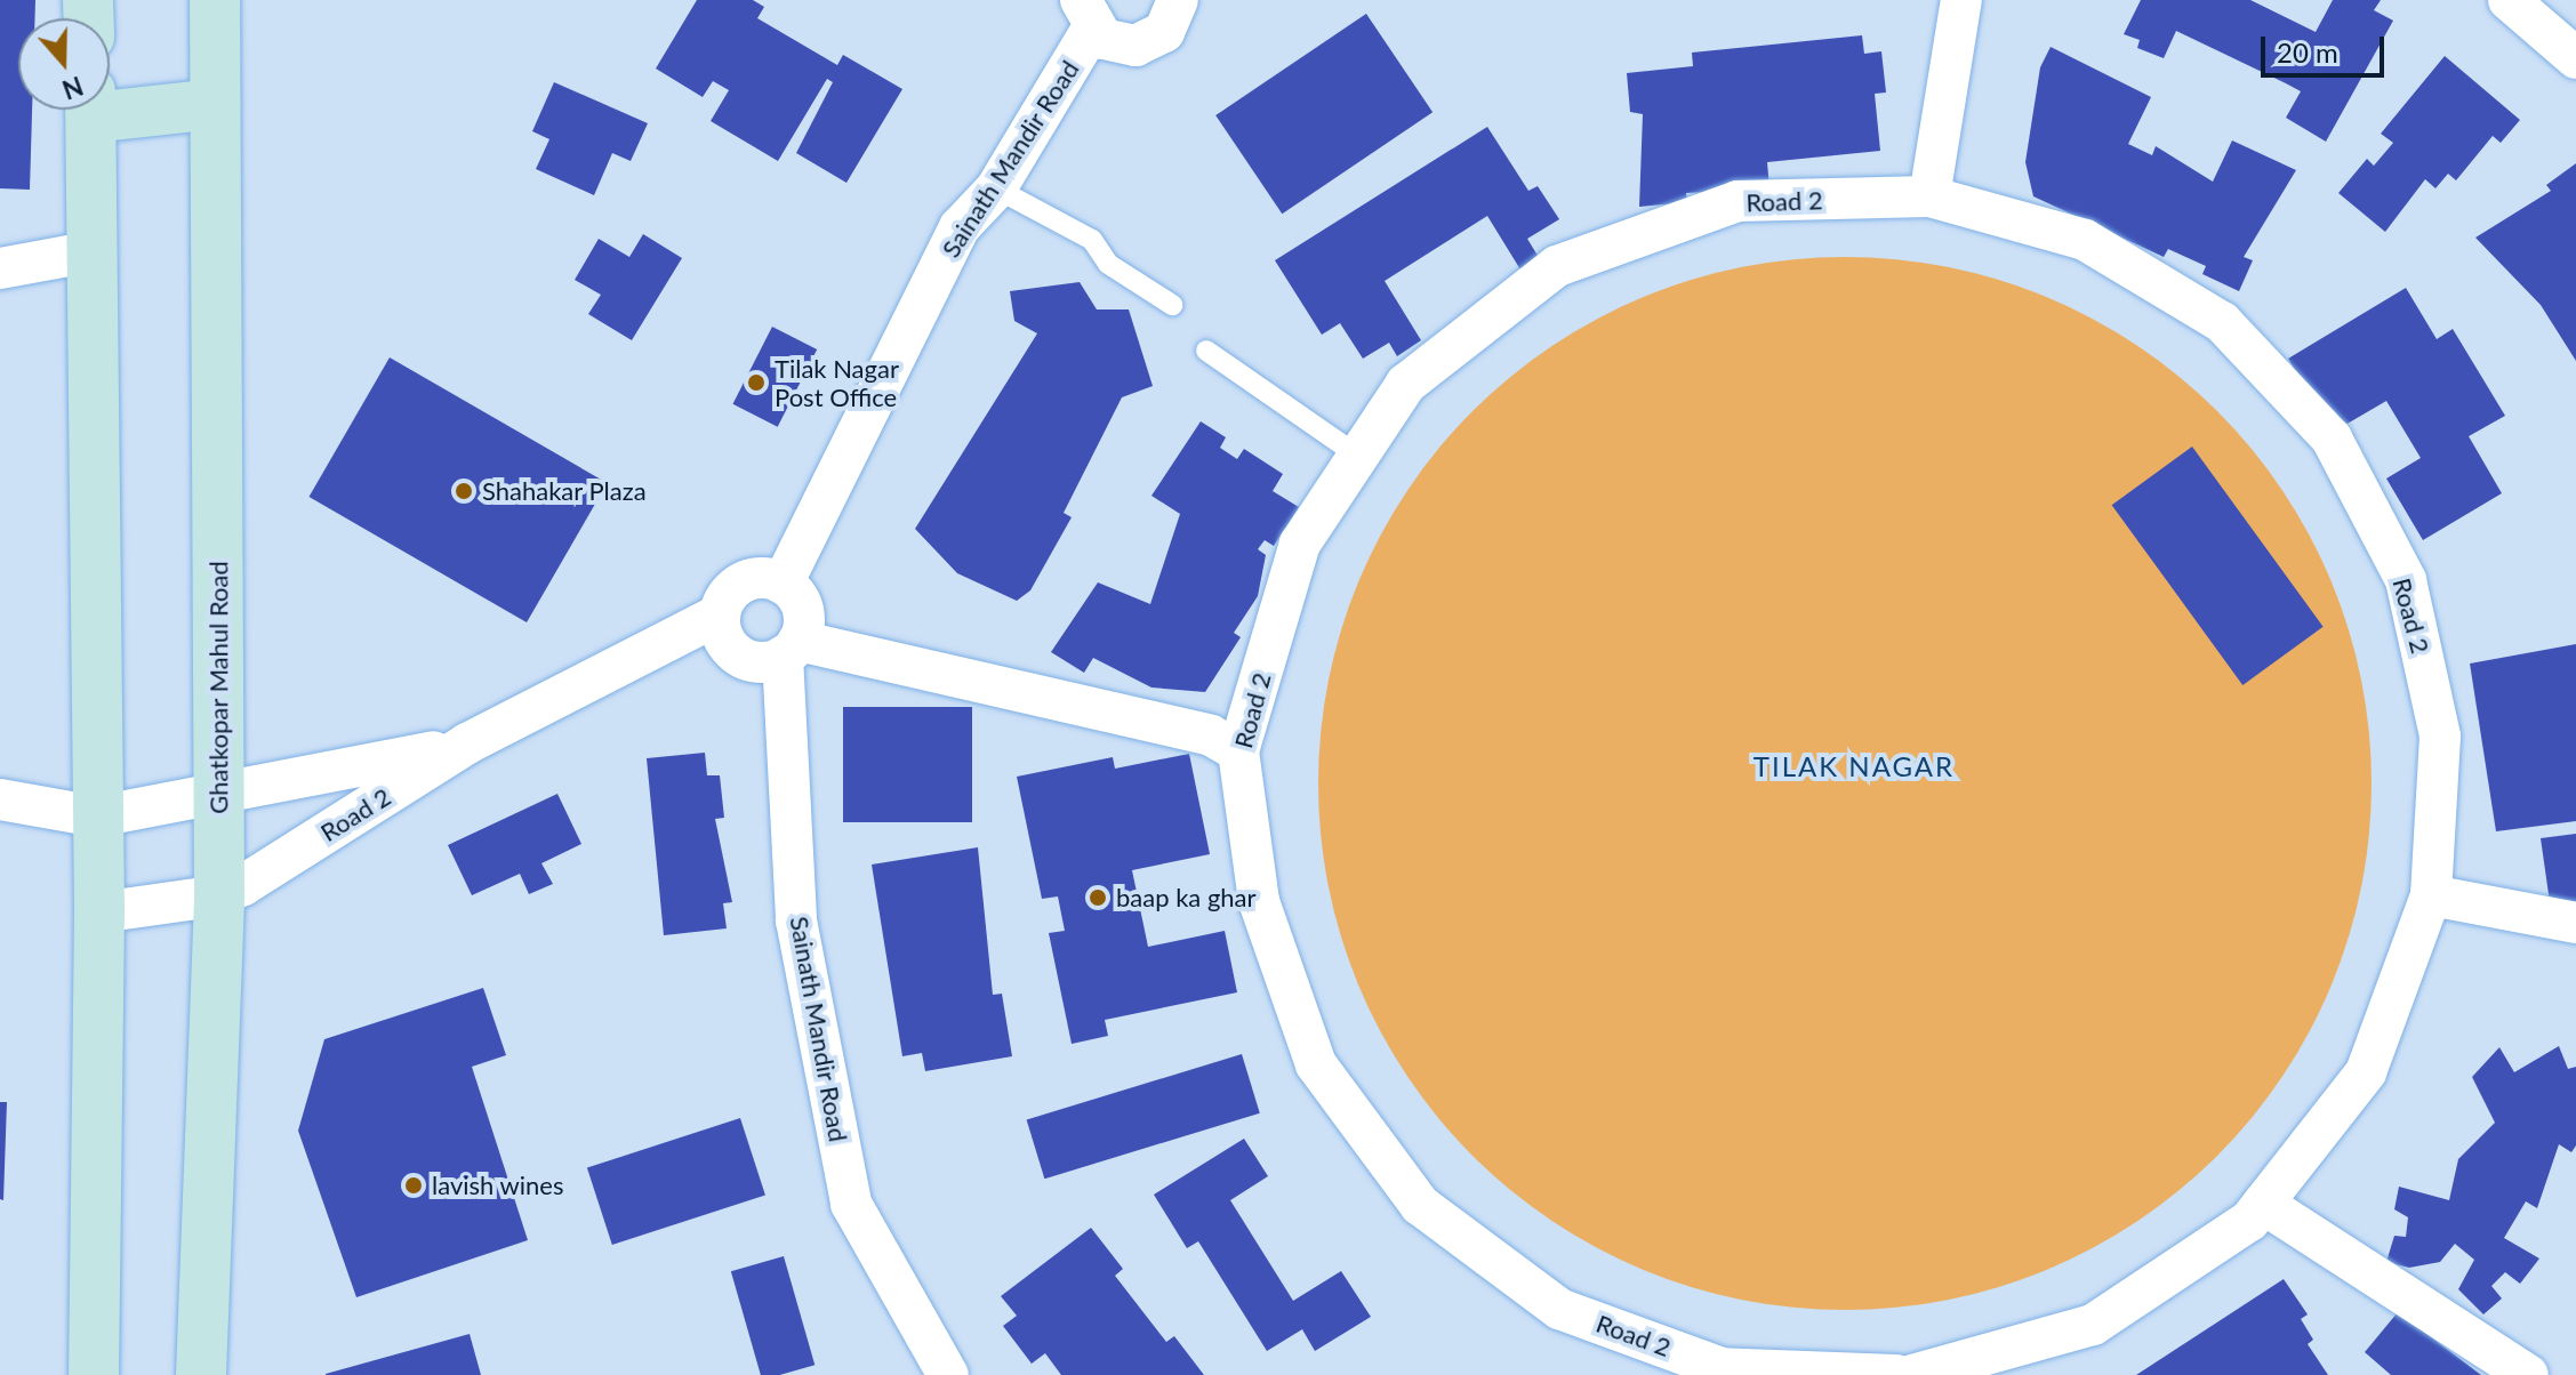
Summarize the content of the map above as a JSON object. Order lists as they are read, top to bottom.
{
  "streets": {
    "street": ["Sainath Mandir Road", "Road 2", "Ghatkopar Mahul Road"]
  },
  "crossings": [
    ["Sainath Mandir Road", "Road 2"],
    ["Road 2", "Ghatkopar Mahul Road"]
  ],
  "districts": ["TILAK NAGAR"],
  "places": [
    "Tilak Nagar Post Office",
    "Shahakar Plaza",
    "baap ka ghar",
    "lavish wines"
  ],
  "scale_bar": "20 m",
  "north": "bottom"
}
